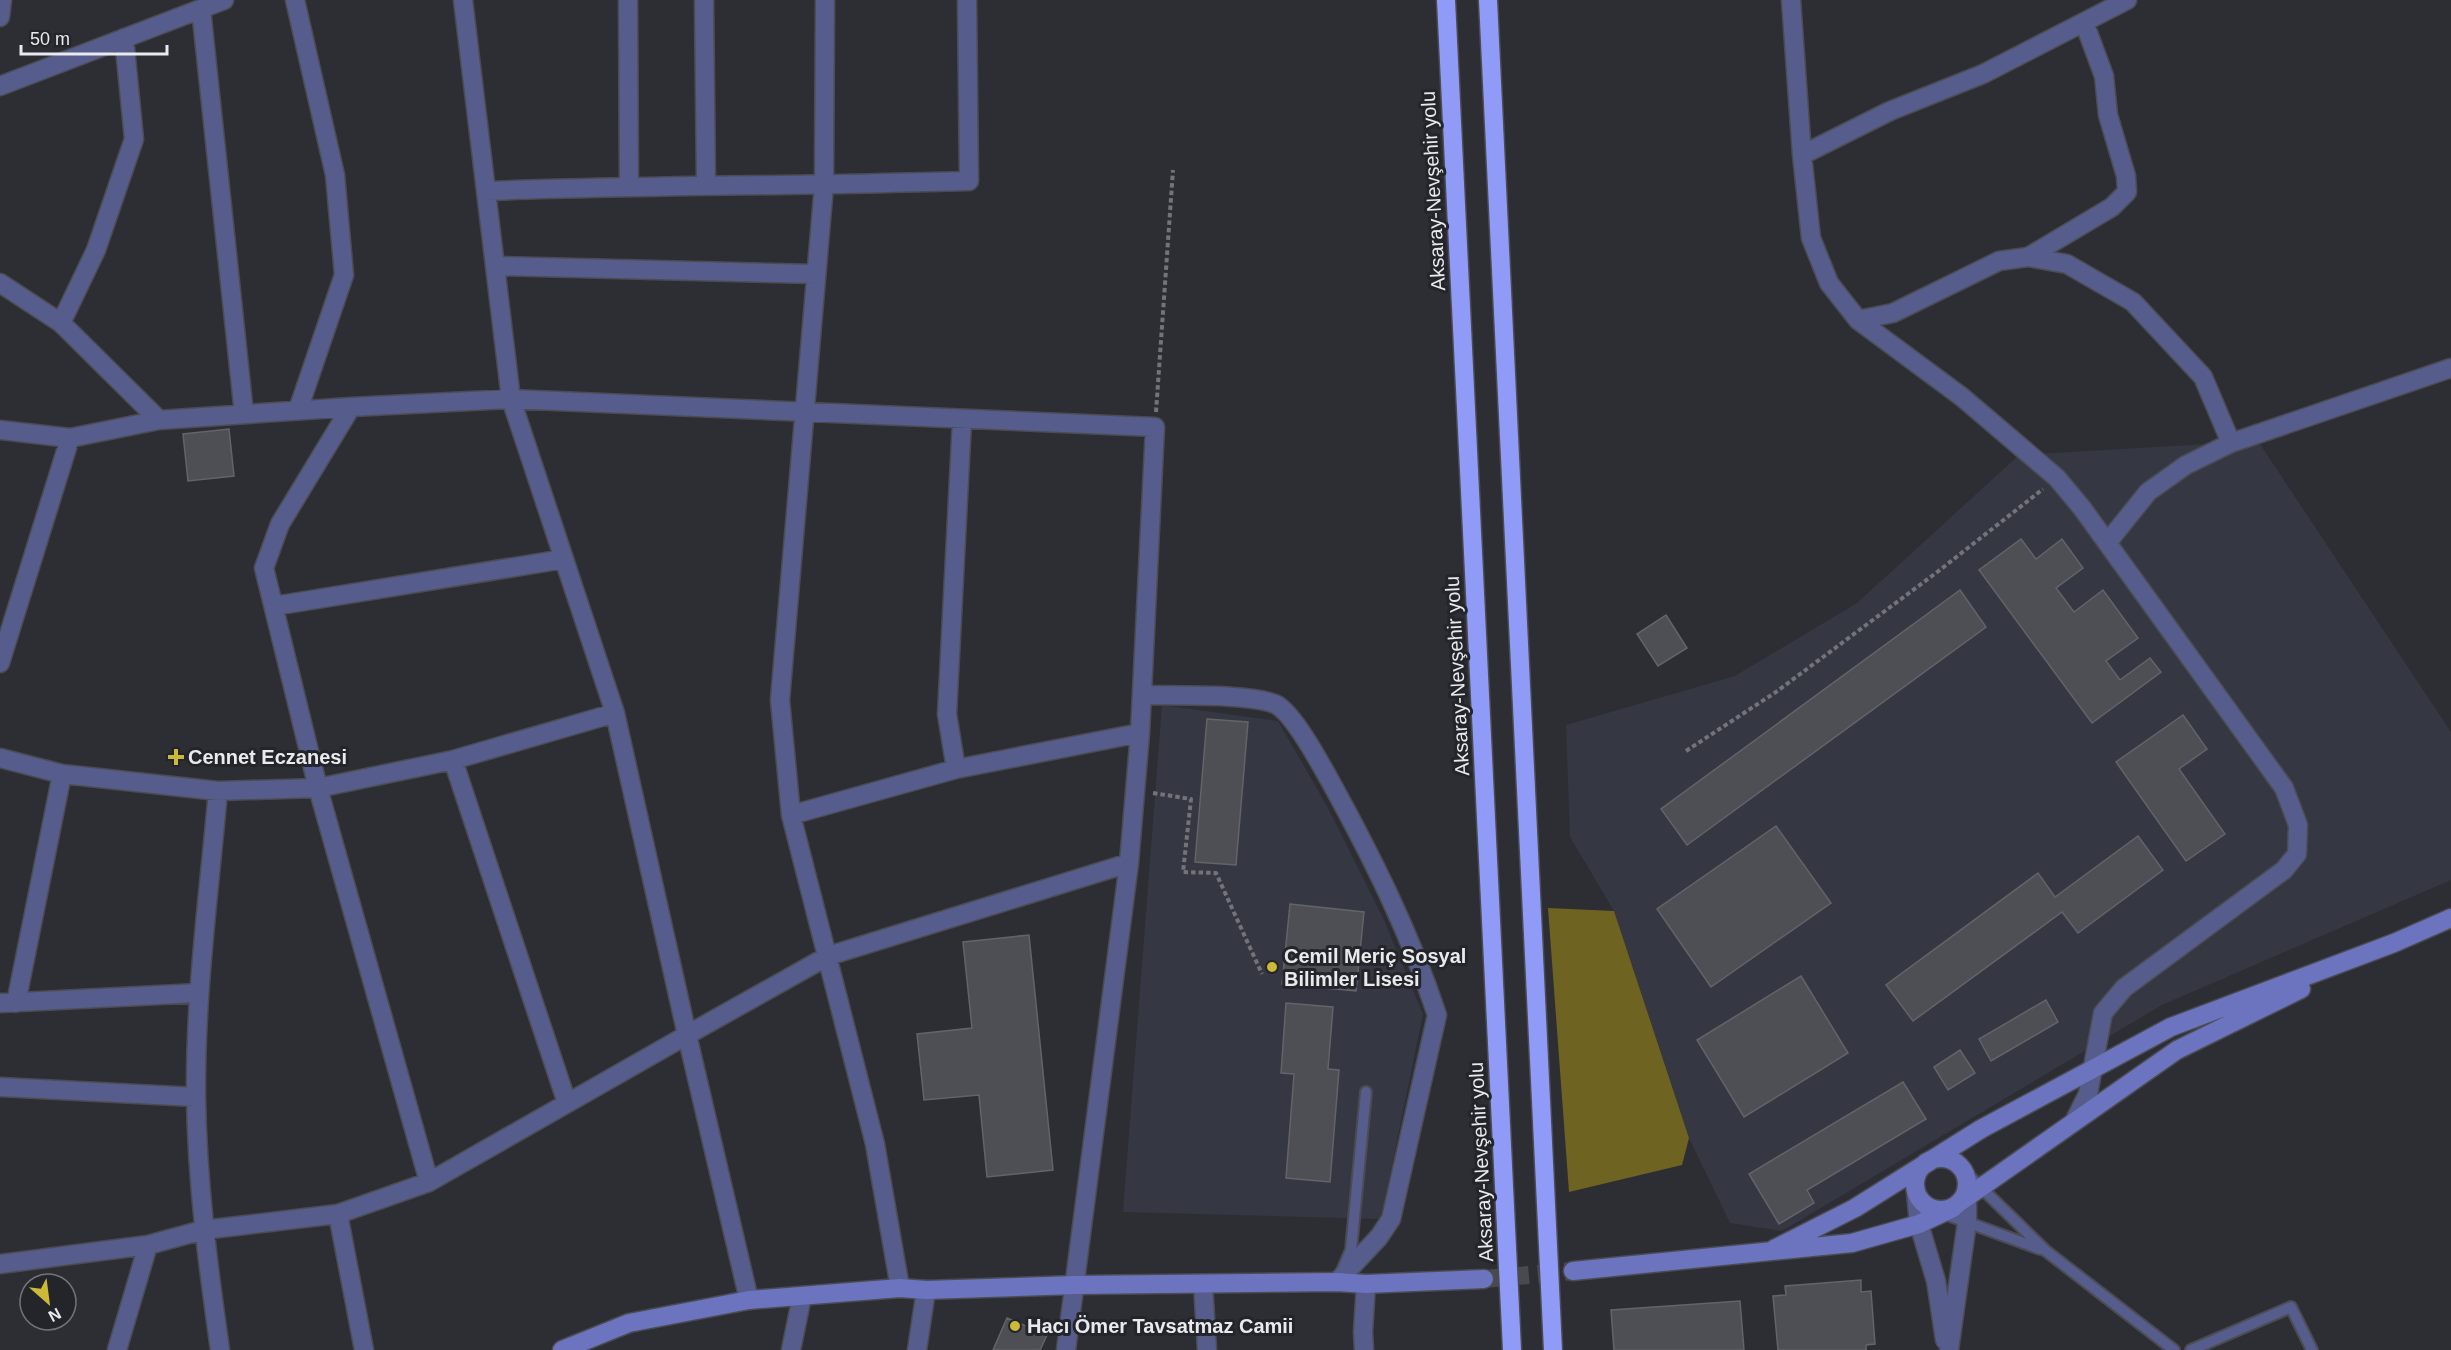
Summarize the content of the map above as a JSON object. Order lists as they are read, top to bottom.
{
  "streets": {
    "highway": ["Aksaray-Nevşehir yolu"]
  },
  "places": {
    "health": ["Cennet Eczanesi"],
    "other": ["Cemil Meriç Sosyal Bilimler Lisesi", "Hacı Ömer Tavsatmaz Camii"]
  },
  "scale_bar": "50 m",
  "north": "bottom right"
}
